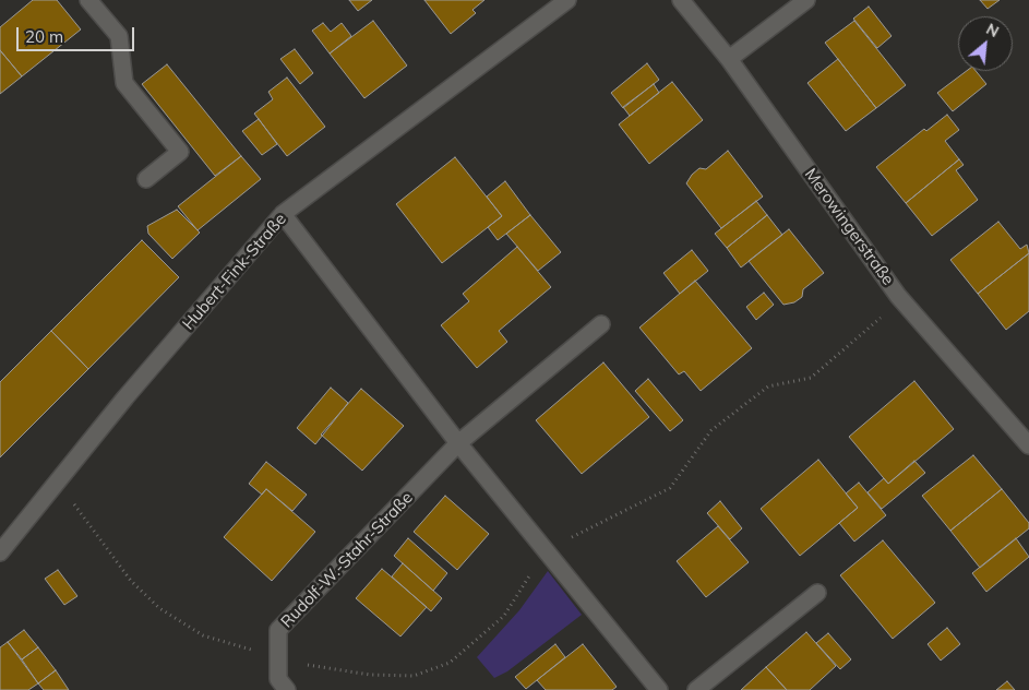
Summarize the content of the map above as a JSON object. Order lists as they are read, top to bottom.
{
  "streets": {
    "street": ["Merowingerstraße", "Hubert-Fink-Straße", "Rudolf-W.-Stahr-Straße"]
  },
  "scale_bar": "20 m",
  "north": "top right"
}
